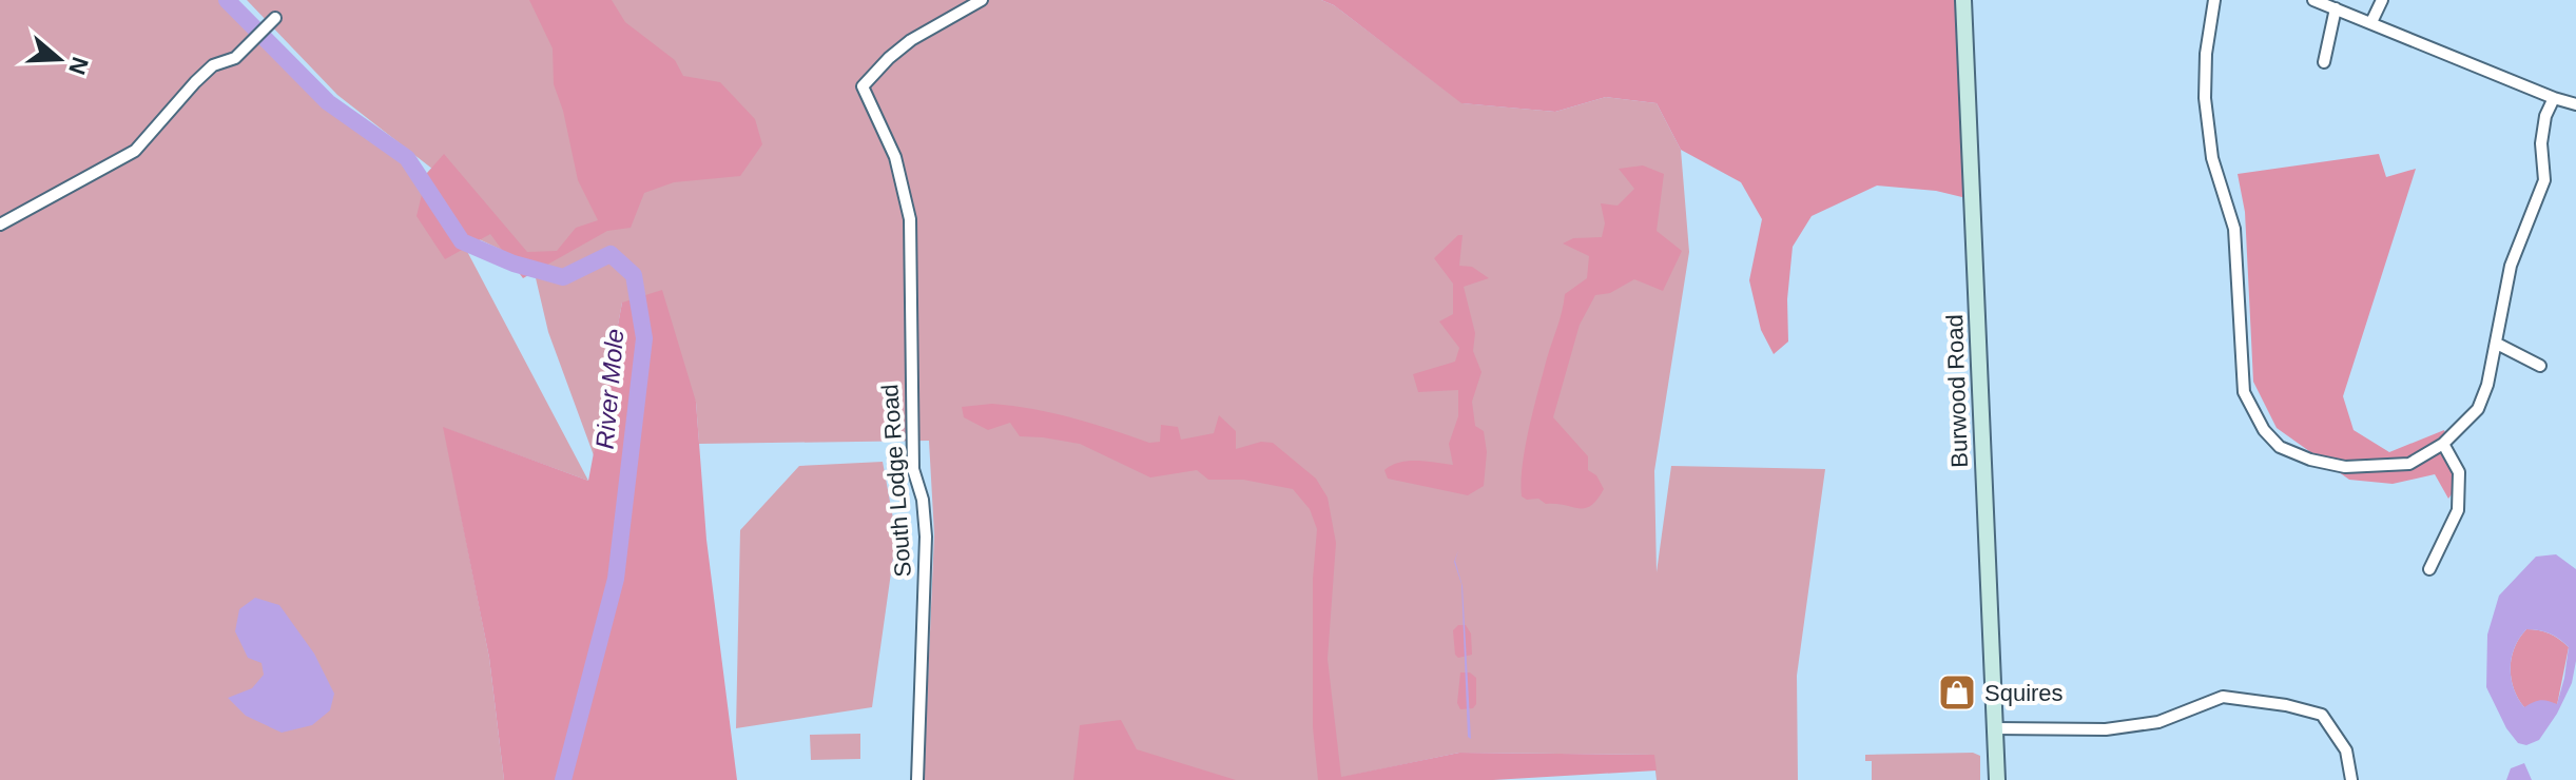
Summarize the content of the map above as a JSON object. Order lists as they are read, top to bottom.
{
  "streets": {
    "street": ["Burwood Road", "South Lodge Road"]
  },
  "water": ["River Mole"],
  "places": {
    "shop": ["Squires"]
  },
  "north": "right"
}
